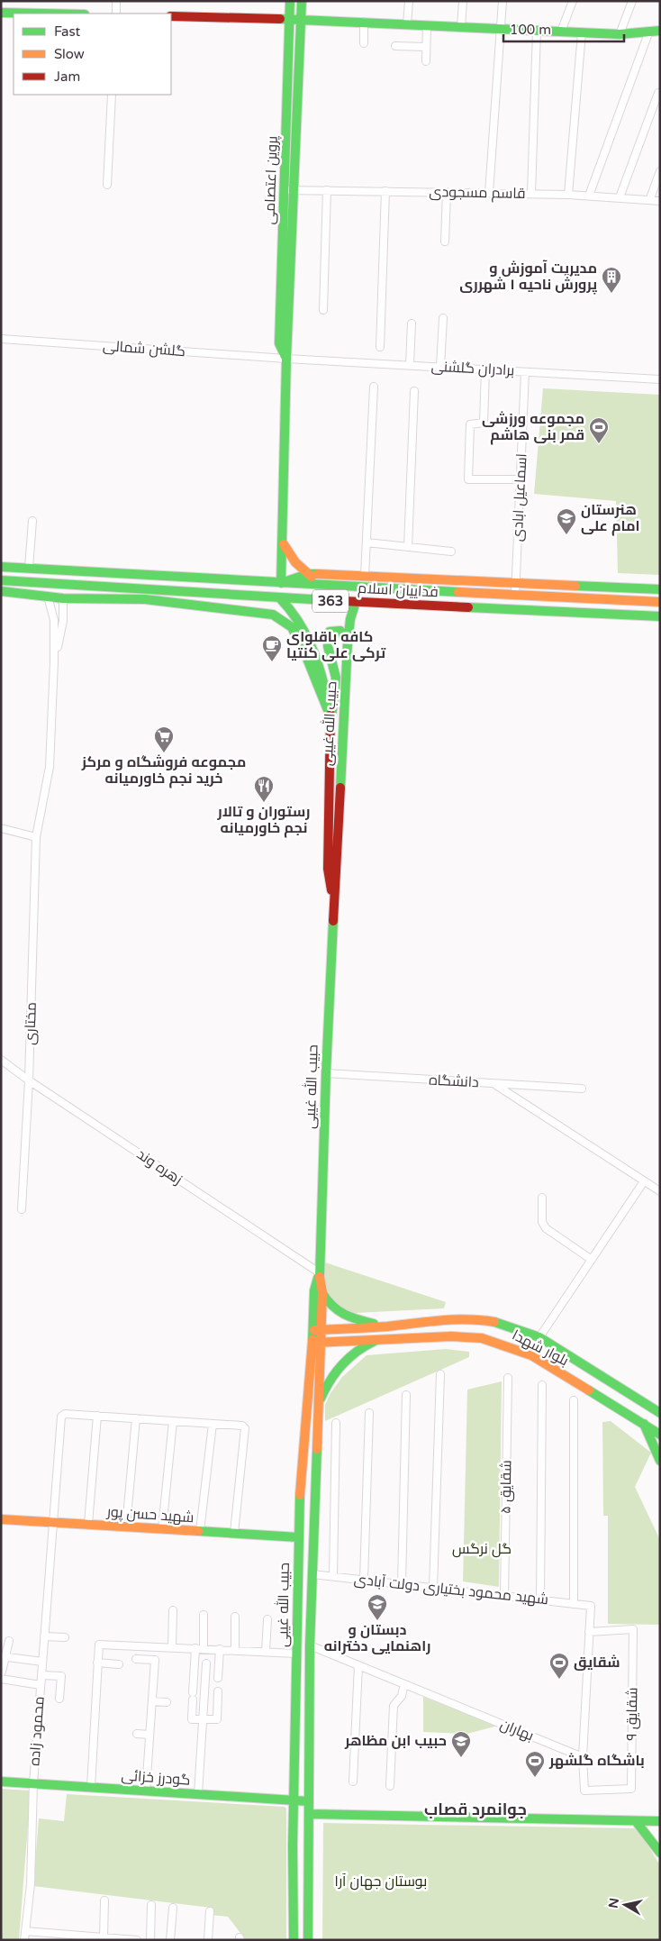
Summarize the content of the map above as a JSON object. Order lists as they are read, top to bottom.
{
  "streets": {
    "main road": [
      "پروین اعتصامی",
      "فداییان اسلام",
      "363",
      "حبیب الله غیبی",
      "بلوار شهدا",
      "شهید حسن پور",
      "گودرز خزائی"
    ],
    "street": [
      "قاسم مسجودی",
      "گلشن شمالی",
      "برادران گلشنی",
      "اسماعیل ابادی",
      "مختاری",
      "دانشگاه",
      "زهره وند",
      "شقایق ۵",
      "شهید محمود بختیاری دولت آبادی",
      "شقایق ۹",
      "بهاران",
      "محمود زاده"
    ]
  },
  "crossings": [
    ["پروین اعتصامی", "قاسم مسجودی"],
    ["پروین اعتصامی", "گلشن شمالی"],
    ["پروین اعتصامی", "برادران گلشنی"],
    ["پروین اعتصامی", "فداییان اسلام"],
    ["پروین اعتصامی", "حبیب الله غیبی"],
    ["گلشن شمالی", "برادران گلشنی"],
    ["برادران گلشنی", "اسماعیل ابادی"],
    ["اسماعیل ابادی", "فداییان اسلام"],
    ["فداییان اسلام", "حبیب الله غیبی"],
    ["حبیب الله غیبی", "دانشگاه"],
    ["حبیب الله غیبی", "زهره وند"],
    ["حبیب الله غیبی", "بلوار شهدا"],
    ["حبیب الله غیبی", "شهید حسن پور"],
    ["حبیب الله غیبی", "شهید محمود بختیاری دولت آبادی"],
    ["حبیب الله غیبی", "بهاران"],
    ["حبیب الله غیبی", "گودرز خزائی"],
    ["مختاری", "زهره وند"],
    ["شقایق ۵", "شهید محمود بختیاری دولت آبادی"],
    ["شهید حسن پور", "محمود زاده"],
    ["شهید محمود بختیاری دولت آبادی", "شقایق ۹"],
    ["شقایق ۹", "بهاران"],
    ["محمود زاده", "گودرز خزائی"]
  ],
  "districts": ["جوانمرد قصاب"],
  "parks": ["گل نرگس", "بوستان جهان آرا"],
  "places": {
    "building": ["مدیریت آموزش و پرورش ناحیه ۱ شهرری"],
    "sports": ["مجموعه ورزشی قمر بنی هاشم", "شقایق", "باشگاه گلشهر"],
    "school or university": ["هنرستان امام علی", "دبستان و راهنمایی دخترانه", "حبیب ابن مظاهر"],
    "cafe": ["کافه باقلوای ترکی علی کنتیا"],
    "supermarket": ["مجموعه فروشگاه و مرکز خرید نجم خاورمیانه"],
    "restaurant": ["رستوران و تالار نجم خاورمیانه"]
  },
  "legend": ["Fast", "Slow", "Jam"],
  "scale_bar": "100 m",
  "north": "left"
}
